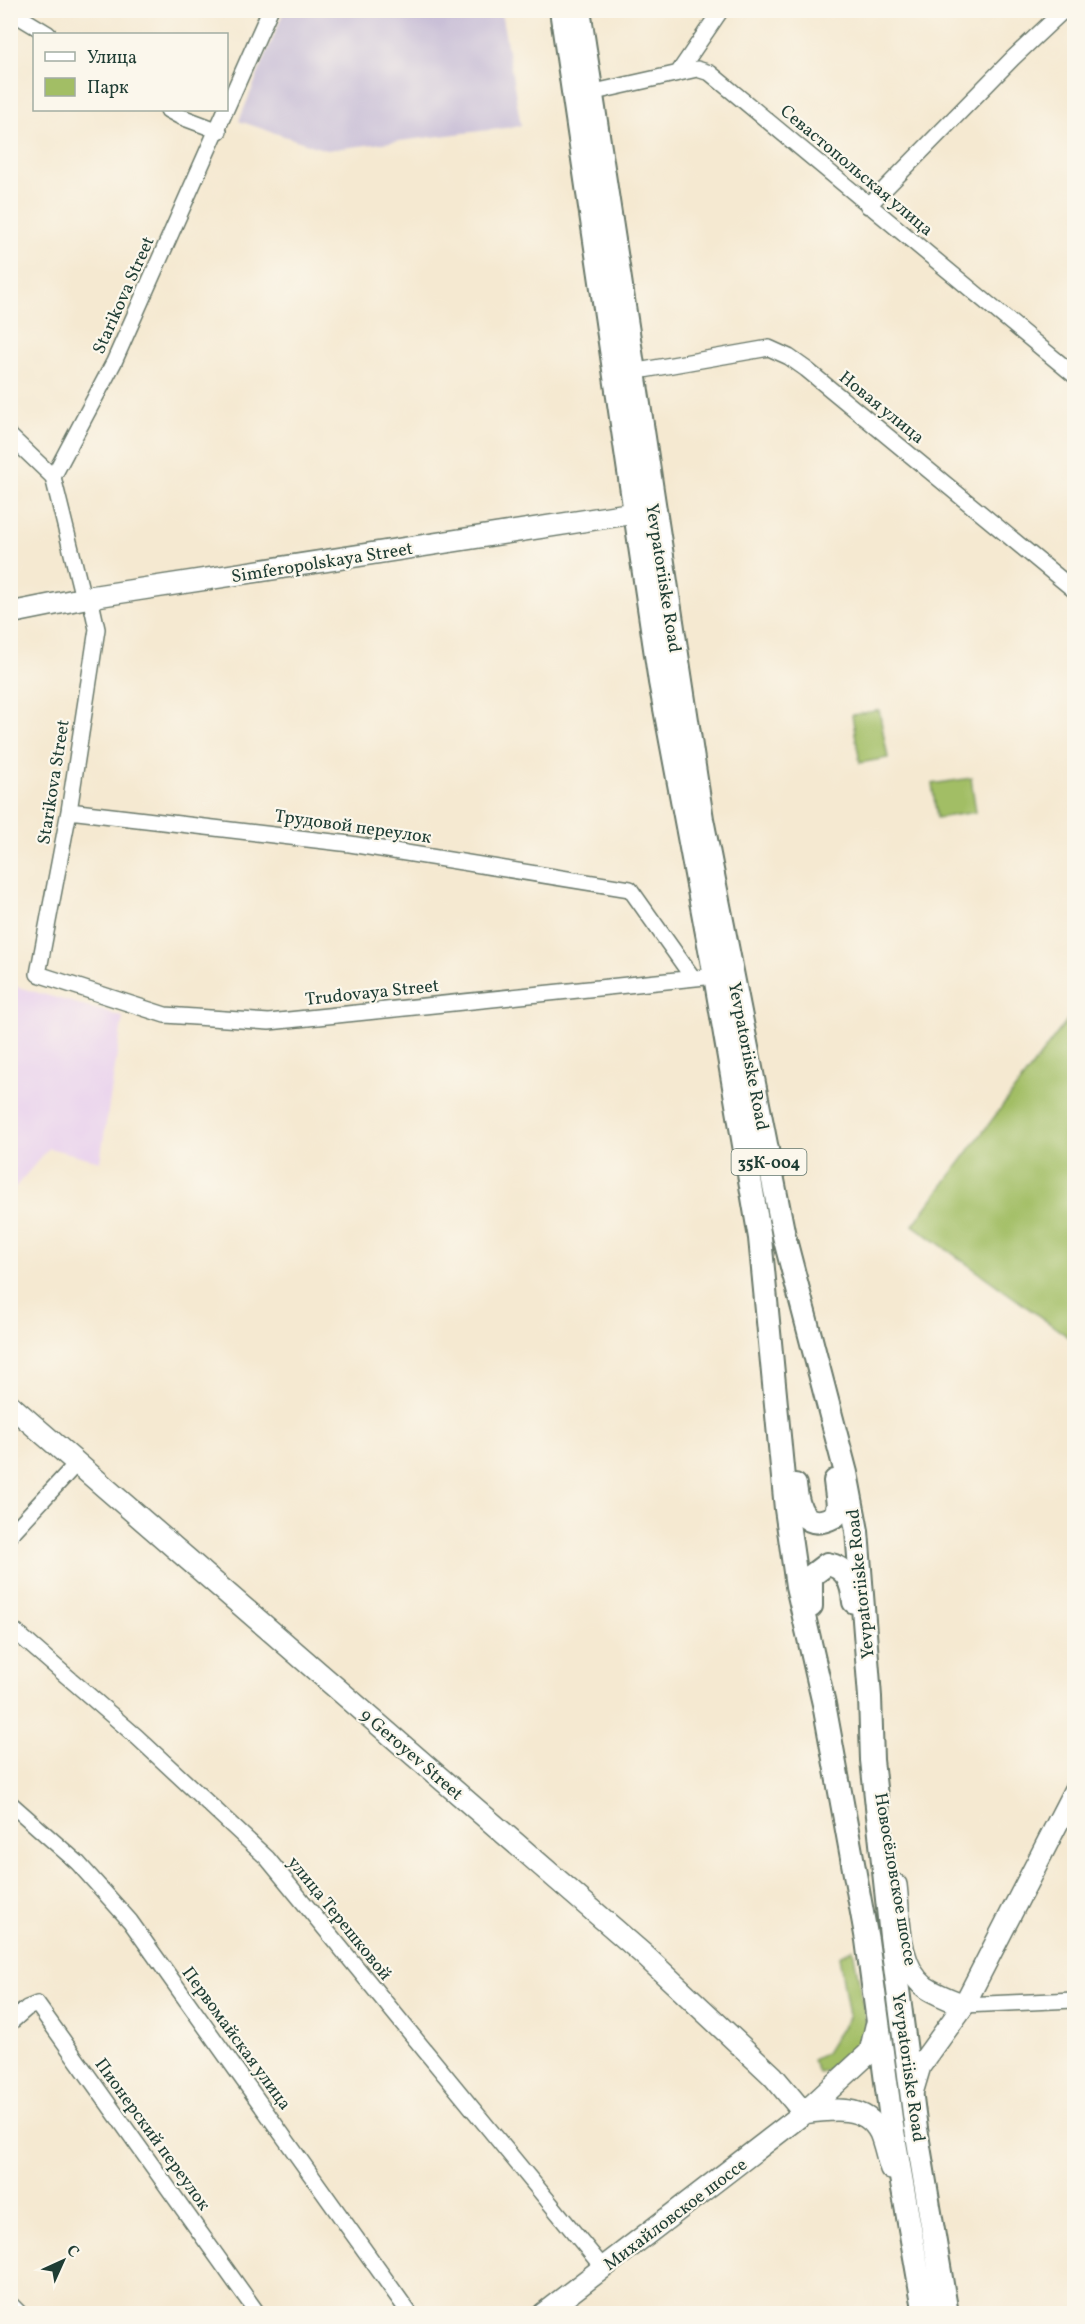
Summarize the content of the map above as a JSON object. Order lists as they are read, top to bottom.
{
  "streets": {
    "main road": ["Yevpatoriiske Road", "35К-004"],
    "street": [
      "Севастопольская улица",
      "Starikova Street",
      "Новая улица",
      "Simferopolskaya Street",
      "Трудовой переулок",
      "Trudovaya Street",
      "9 Geroyev Street",
      "Новосёловское шоссе",
      "улица Терешковой",
      "Первомайская улица",
      "Пионерский переулок",
      "Михайловское шоссе"
    ]
  },
  "crossings": [
    ["Севастопольская улица", "Yevpatoriiske Road"],
    ["Starikova Street", "Simferopolskaya Street"],
    ["Starikova Street", "Трудовой переулок"],
    ["Starikova Street", "Trudovaya Street"],
    ["Новая улица", "Yevpatoriiske Road"],
    ["Simferopolskaya Street", "Yevpatoriiske Road"],
    ["Yevpatoriiske Road", "Трудовой переулок"],
    ["Yevpatoriiske Road", "Trudovaya Street"],
    ["Yevpatoriiske Road", "Новосёловское шоссе"],
    ["Yevpatoriiske Road", "Михайловское шоссе"],
    ["Трудовой переулок", "Trudovaya Street"],
    ["9 Geroyev Street", "Михайловское шоссе"],
    ["улица Терешковой", "Михайловское шоссе"]
  ],
  "legend": ["Улица", "Парк"],
  "north": "top right"
}
